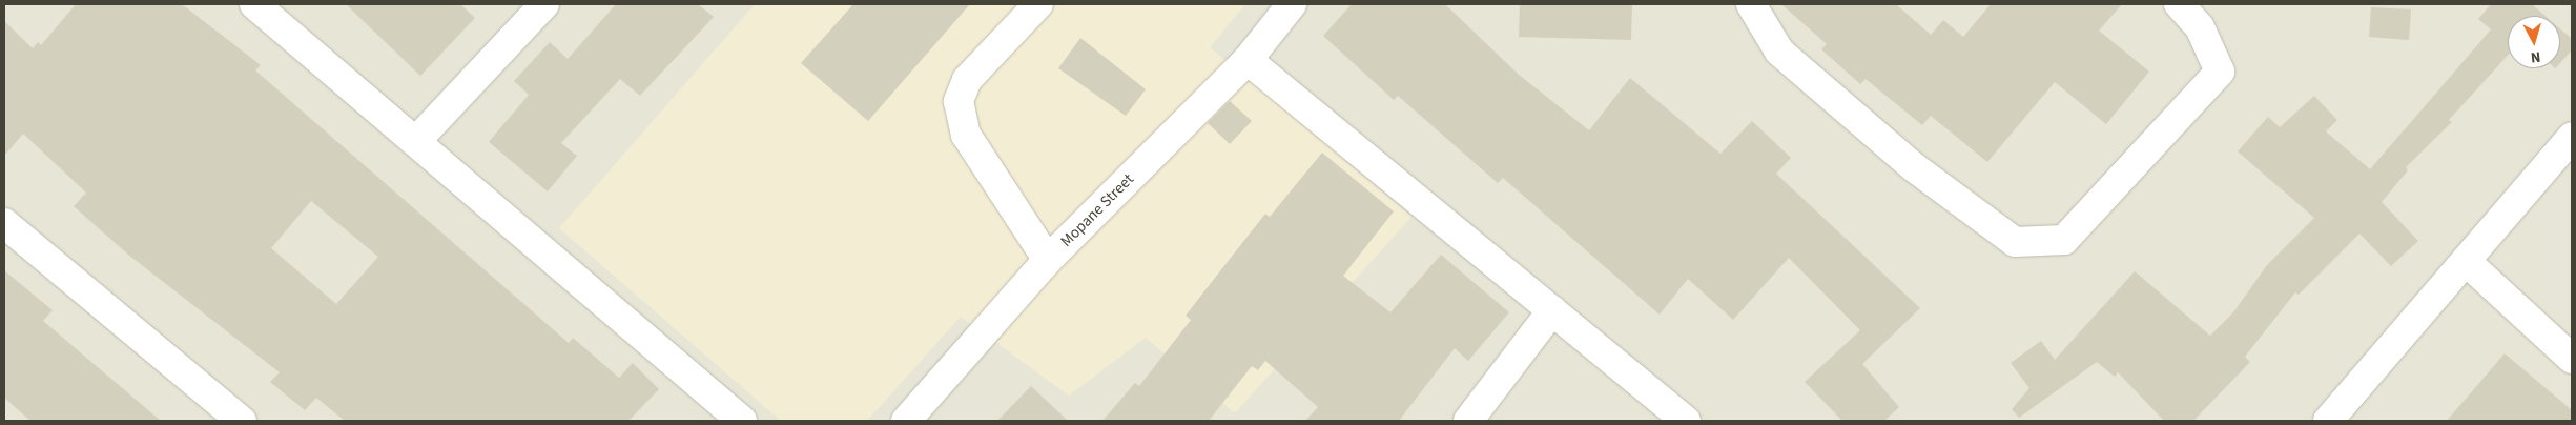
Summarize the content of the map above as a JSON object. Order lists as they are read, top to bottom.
{
  "streets": {
    "street": ["Mopane Street"]
  },
  "north": "bottom"
}
